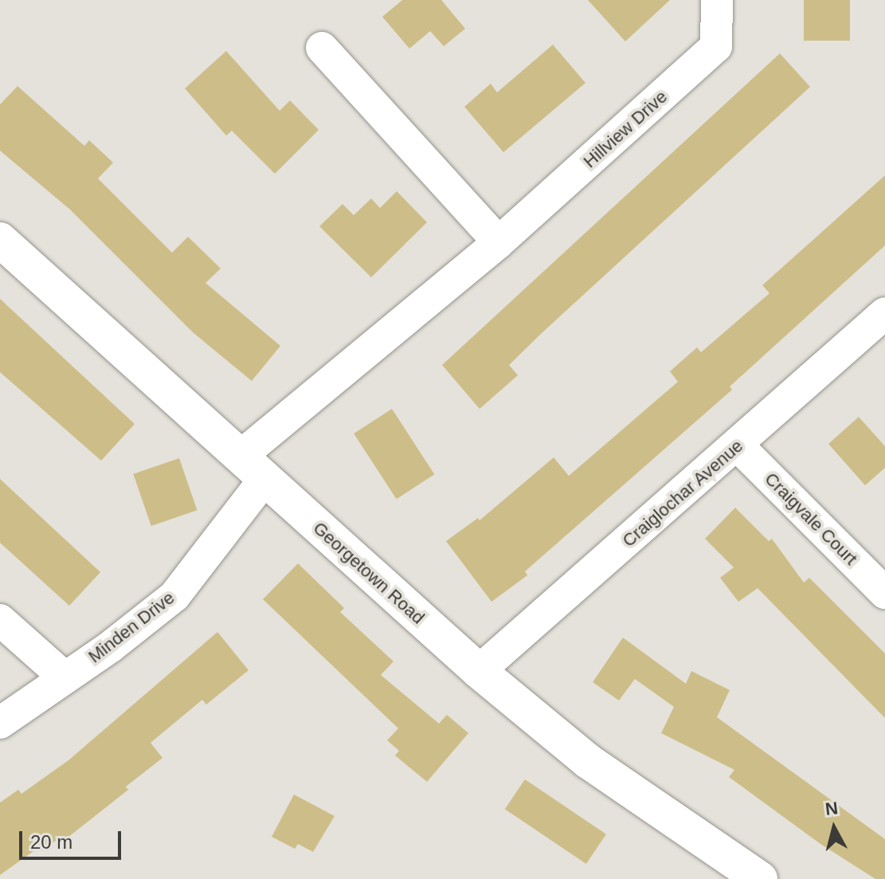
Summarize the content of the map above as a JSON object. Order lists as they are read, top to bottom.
{
  "streets": {
    "street": [
      "Hillview Drive",
      "Craiglochar Avenue",
      "Craigvale Court",
      "Georgetown Road",
      "Minden Drive"
    ]
  },
  "crossings": [
    ["Hillview Drive", "Georgetown Road"],
    ["Hillview Drive", "Minden Drive"],
    ["Craiglochar Avenue", "Craigvale Court"],
    ["Craiglochar Avenue", "Georgetown Road"],
    ["Georgetown Road", "Minden Drive"]
  ],
  "scale_bar": "20 m",
  "north": "top"
}
